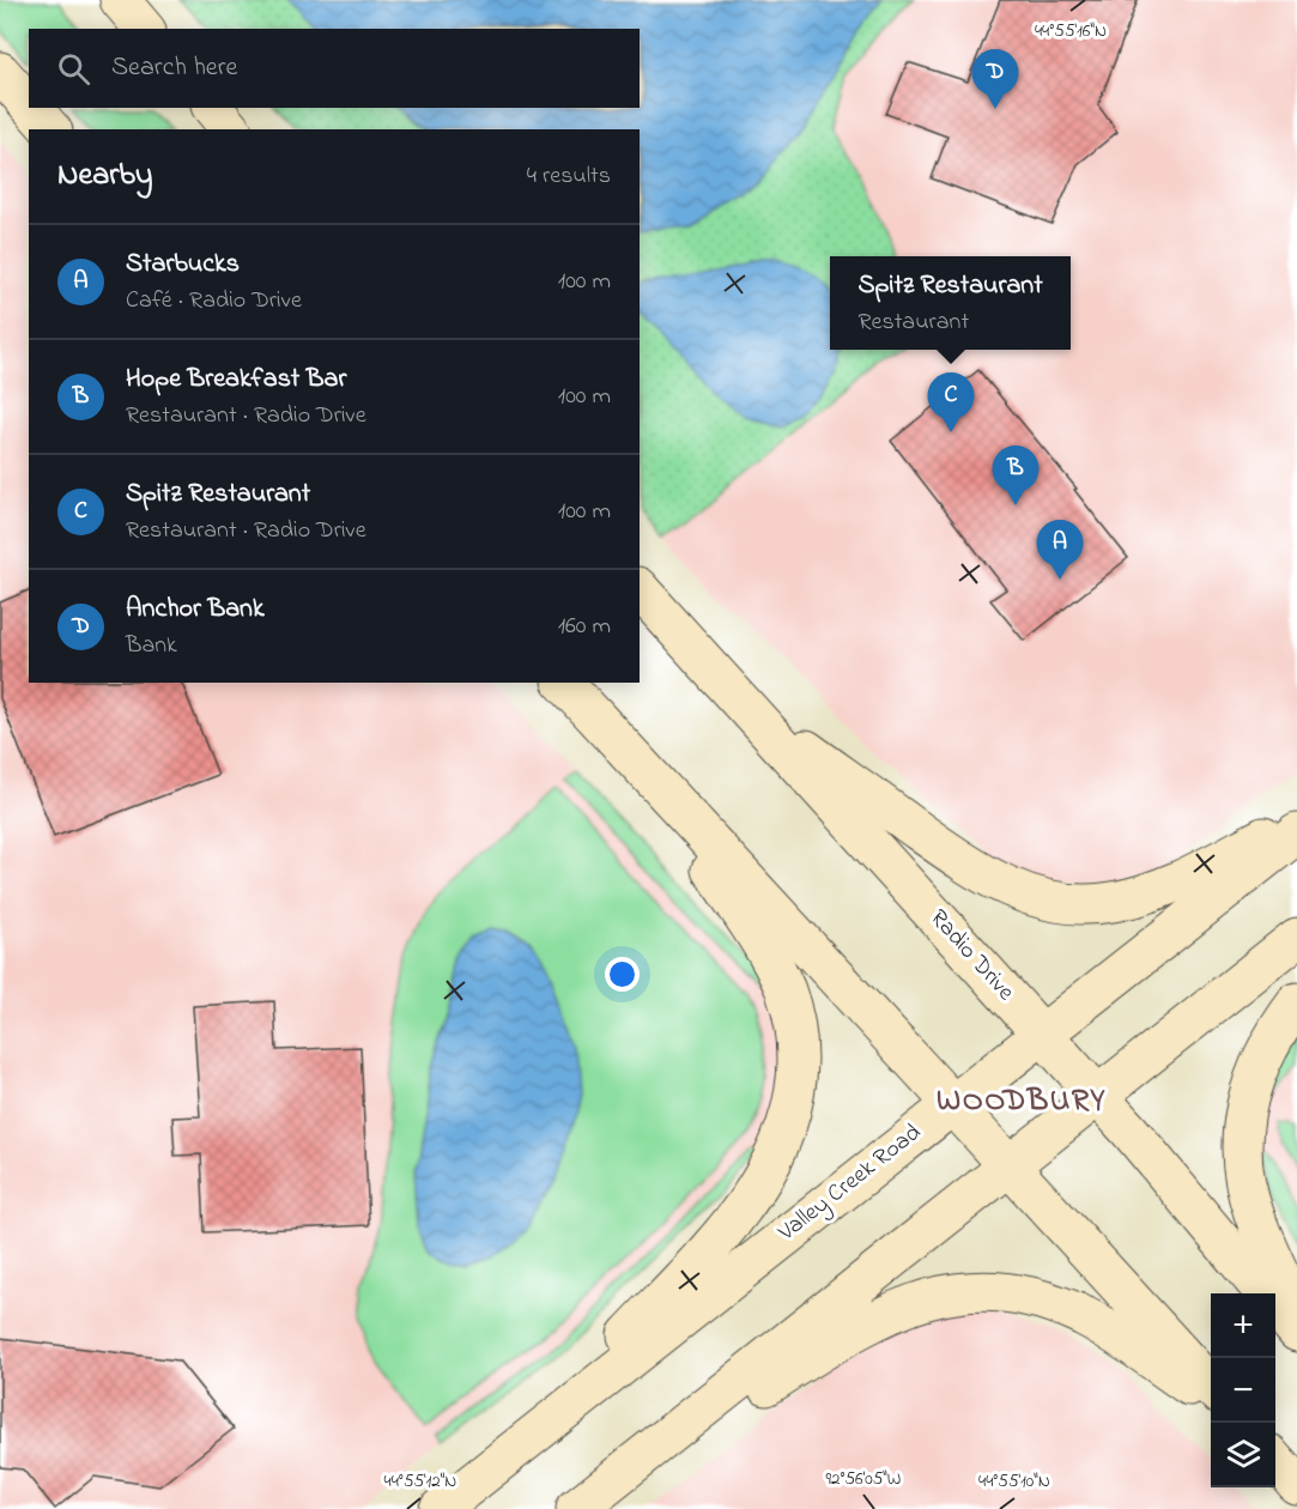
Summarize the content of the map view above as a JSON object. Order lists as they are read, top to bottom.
{
  "streets": {
    "main road": ["Radio Drive", "Valley Creek Road"]
  },
  "crossings": [
    ["Radio Drive", "Valley Creek Road"]
  ],
  "districts": ["WOODBURY"],
  "page": {
    "search": "Search here",
    "pins": [
      "D",
      "C",
      "B",
      "A"
    ],
    "heading": ["Nearby", "4 results"],
    "list": [
      {
        "mark": "A",
        "name": "Starbucks",
        "note": "Café · Radio Drive",
        "value": "100 m"
      },
      {
        "mark": "B",
        "name": "Hope Breakfast Bar",
        "note": "Restaurant · Radio Drive",
        "value": "100 m"
      },
      {
        "mark": "C",
        "name": "Spitz Restaurant",
        "note": "Restaurant · Radio Drive",
        "value": "100 m"
      },
      {
        "mark": "D",
        "name": "Anchor Bank",
        "note": "Bank",
        "value": "160 m"
      }
    ],
    "popup": ["Spitz Restaurant", "Restaurant"],
    "map_buttons": ["+", "−"]
  },
  "coordinates": [
    "44°55'16\"N",
    "92°56'05\"W",
    "44°55'12\"N",
    "44°55'10\"N"
  ]
}
